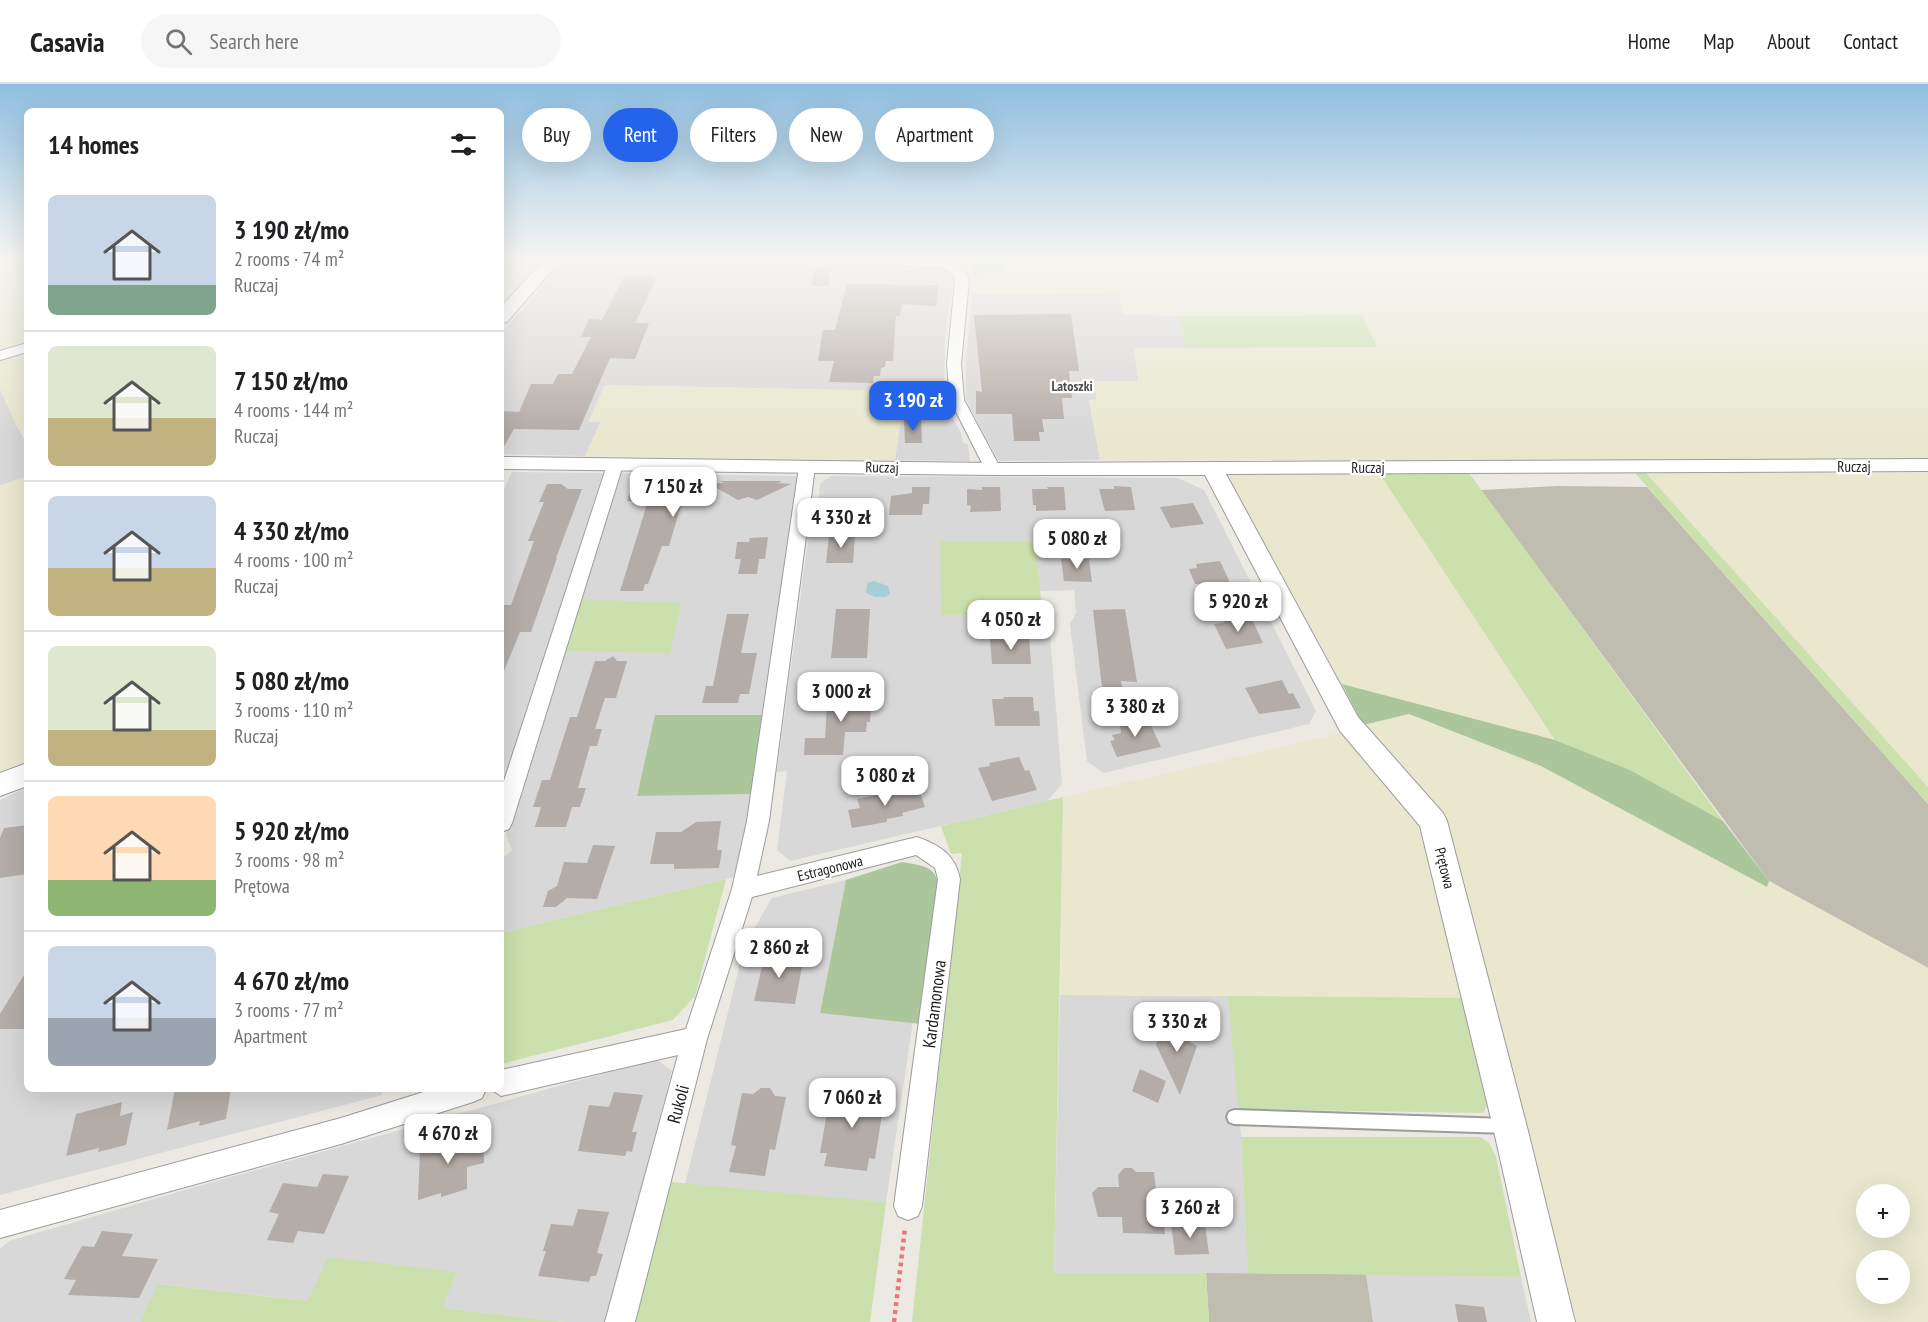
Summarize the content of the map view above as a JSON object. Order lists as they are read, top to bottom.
{
  "streets": {
    "street": [
      "Ruczaj",
      "Estragonowa",
      "Prętowa",
      "Kardamonowa",
      "Rukoli"
    ]
  },
  "crossings": [
    ["Ruczaj", "Prętowa"],
    ["Estragonowa", "Kardamonowa"],
    ["Estragonowa", "Rukoli"]
  ],
  "districts": ["Latoszki"],
  "page": {
    "header": "Casavia",
    "search": "Search here",
    "nav": [
      "Home",
      "Map",
      "About",
      "Contact"
    ],
    "chip": [
      "Buy",
      "Rent",
      "Filters",
      "New",
      "Apartment"
    ],
    "heading": "14 homes",
    "list": [
      {
        "name": "3 190 zł/mo",
        "note": "2 rooms · 74 m² · Ruczaj"
      },
      {
        "name": "7 150 zł/mo",
        "note": "4 rooms · 144 m² · Ruczaj"
      },
      {
        "name": "4 330 zł/mo",
        "note": "4 rooms · 100 m² · Ruczaj"
      },
      {
        "name": "5 080 zł/mo",
        "note": "3 rooms · 110 m² · Ruczaj"
      },
      {
        "name": "5 920 zł/mo",
        "note": "3 rooms · 98 m² · Prętowa"
      },
      {
        "name": "4 670 zł/mo",
        "note": "3 rooms · 77 m² · Apartment"
      }
    ],
    "price": [
      "3 190 zł",
      "7 150 zł",
      "4 330 zł",
      "5 080 zł",
      "5 920 zł",
      "4 050 zł",
      "3 000 zł",
      "3 380 zł",
      "3 080 zł",
      "2 860 zł",
      "3 330 zł",
      "7 060 zł",
      "4 670 zł",
      "3 260 zł"
    ],
    "map_buttons": ["+", "−"]
  }
}
